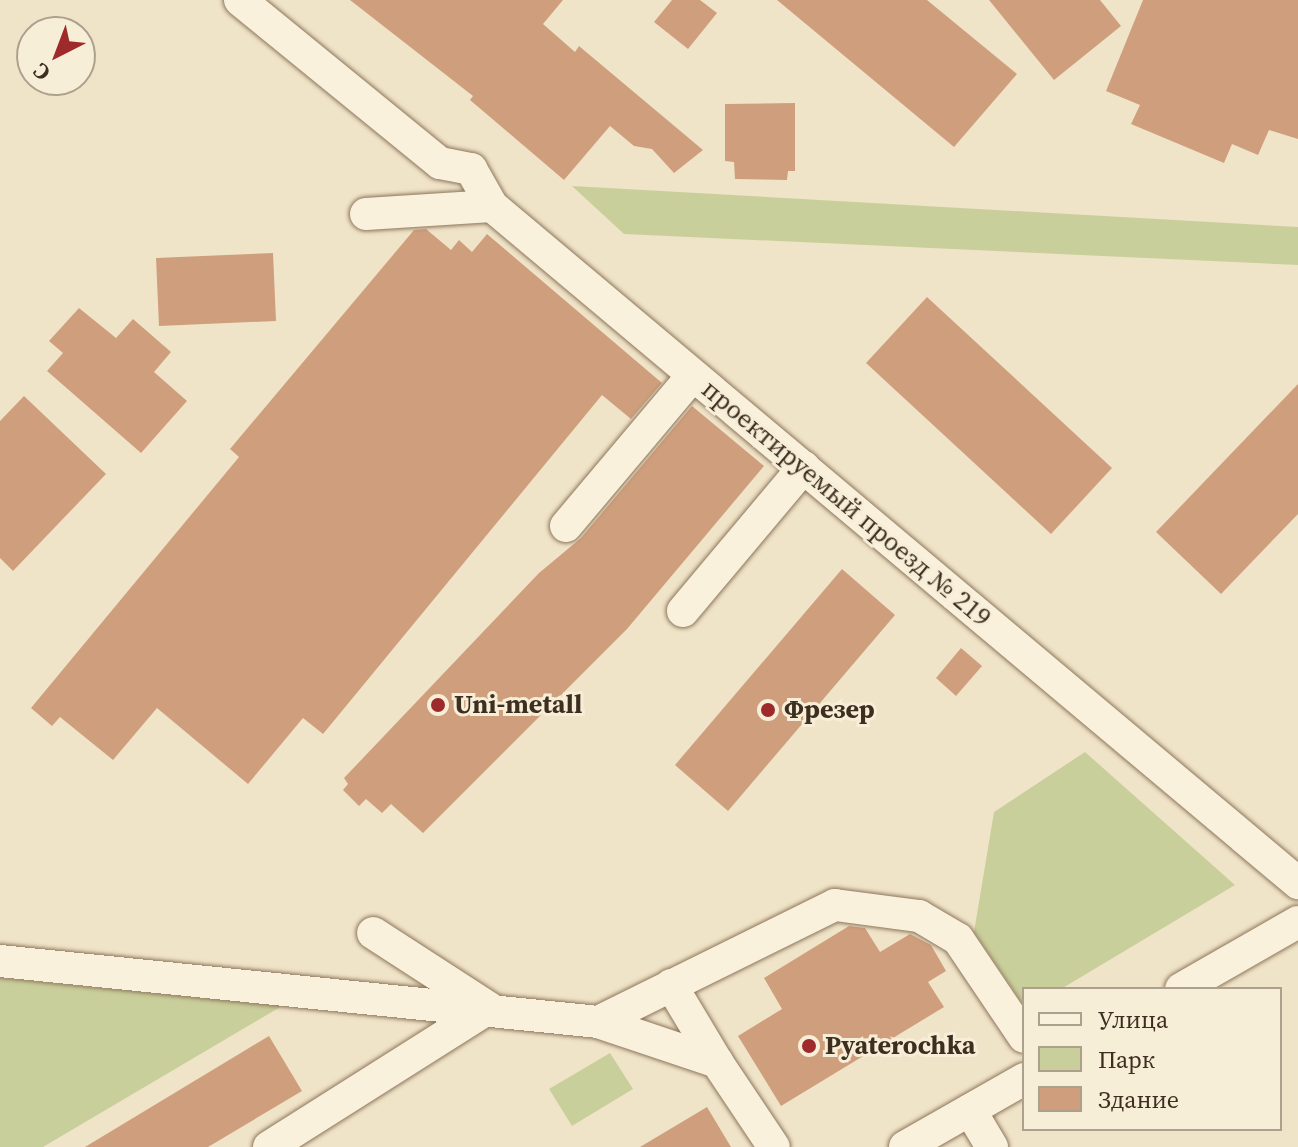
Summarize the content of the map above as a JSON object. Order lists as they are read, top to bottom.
{
  "streets": {
    "street": ["проектируемый проезд № 219"]
  },
  "places": ["Uni-metall", "Фрезер", "Pyaterochka"],
  "legend": ["Улица", "Парк", "Здание"],
  "north": "bottom left"
}
